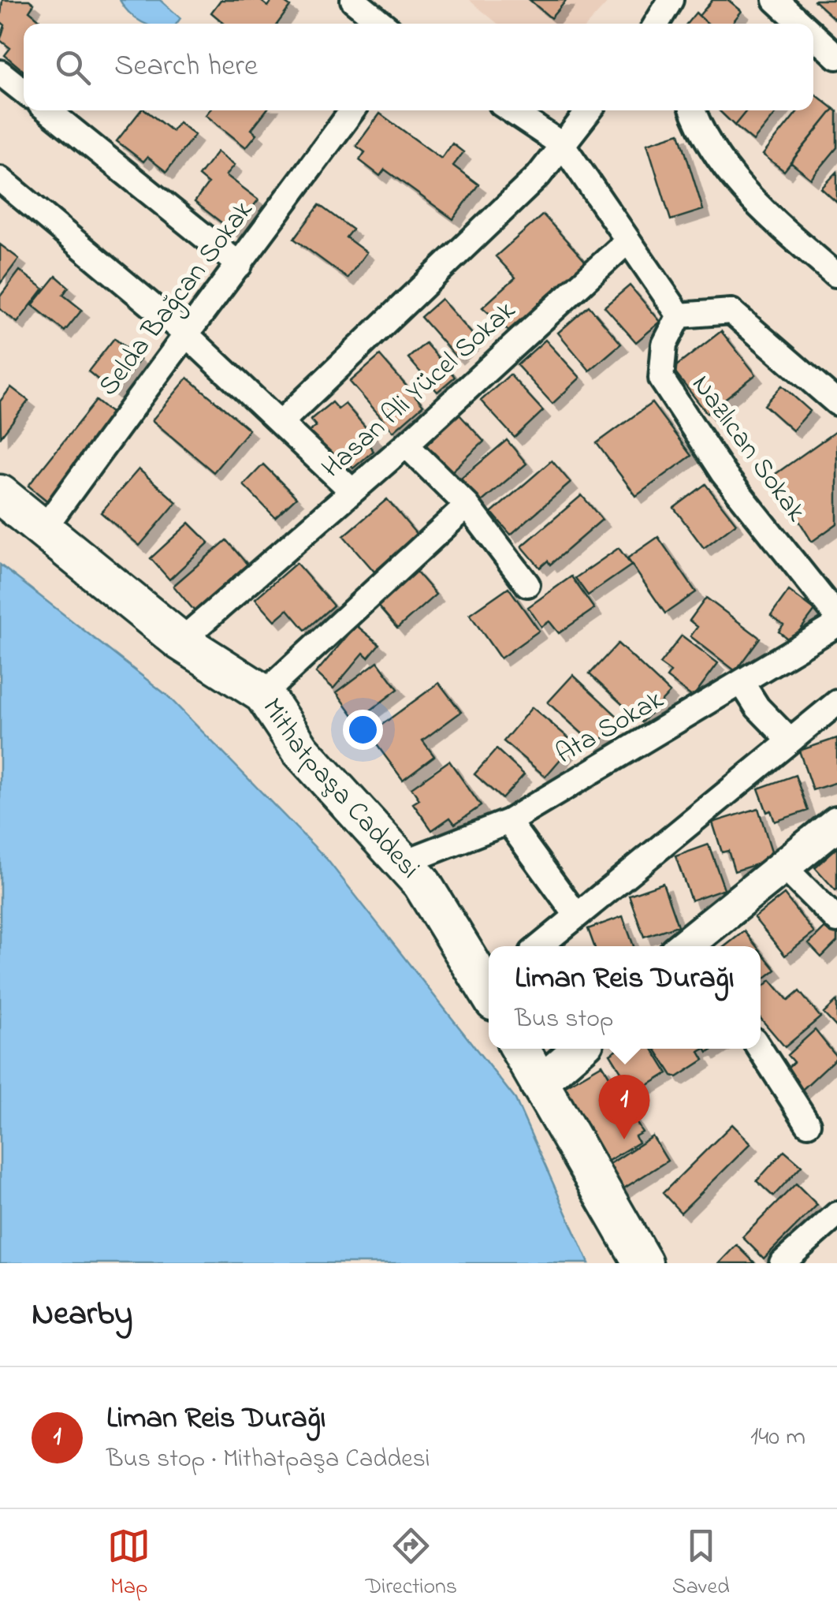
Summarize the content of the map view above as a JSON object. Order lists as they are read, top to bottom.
{
  "streets": {
    "main road": ["Mithatpaşa Caddesi"],
    "street": [
      "Selda Bağcan Sokak",
      "Hasan Ali Yücel Sokak",
      "Nazlıcan Sokak",
      "Ata Sokak"
    ]
  },
  "crossings": [
    ["Selda Bağcan Sokak", "Mithatpaşa Caddesi"],
    ["Hasan Ali Yücel Sokak", "Mithatpaşa Caddesi"],
    ["Ata Sokak", "Mithatpaşa Caddesi"]
  ],
  "page": {
    "search": "Search here",
    "popup": ["Liman Reis Durağı", "Bus stop"],
    "pins": "1",
    "heading": "Nearby",
    "list": [
      {
        "mark": "1",
        "name": "Liman Reis Durağı",
        "note": "Bus stop · Mithatpaşa Caddesi",
        "value": "140 m"
      }
    ],
    "nav": ["Map", "Directions", "Saved"]
  }
}
